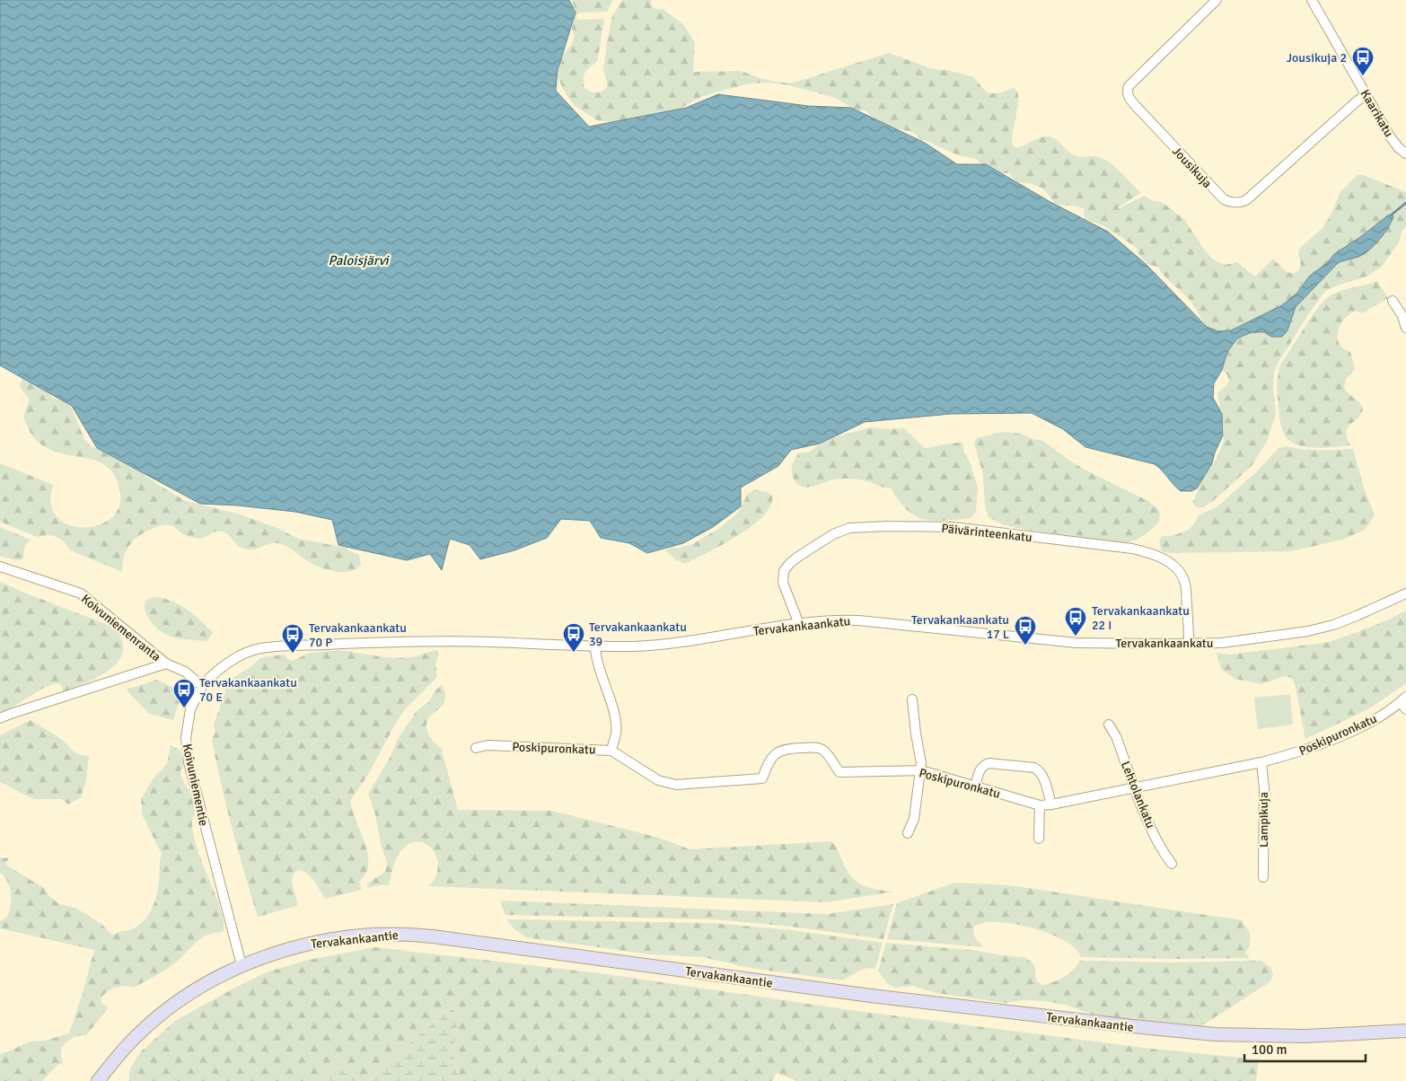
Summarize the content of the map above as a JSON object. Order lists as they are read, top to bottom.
{
  "streets": {
    "street": [
      "Kaarikatu",
      "Jousikuja",
      "Päivärinteenkatu",
      "Tervakankaankatu",
      "Koivuniemenranta",
      "Poskipuronkatu",
      "Koivuniementie",
      "Lehtolankatu",
      "Lampikuja",
      "Tervakankaantie"
    ]
  },
  "crossings": [
    ["Kaarikatu", "Jousikuja"],
    ["Päivärinteenkatu", "Tervakankaankatu"],
    ["Tervakankaankatu", "Koivuniementie"],
    ["Poskipuronkatu", "Lehtolankatu"],
    ["Poskipuronkatu", "Lampikuja"],
    ["Koivuniementie", "Tervakankaantie"]
  ],
  "water": ["Paloisjärvi"],
  "places": {
    "bus stop": [
      "Jousikuja 2",
      "Tervakankaankatu 22 I",
      "Tervakankaankatu 17 L",
      "Tervakankaankatu 39",
      "Tervakankaankatu 70 P",
      "Tervakankaankatu 70 E"
    ]
  },
  "scale_bar": "100 m"
}
